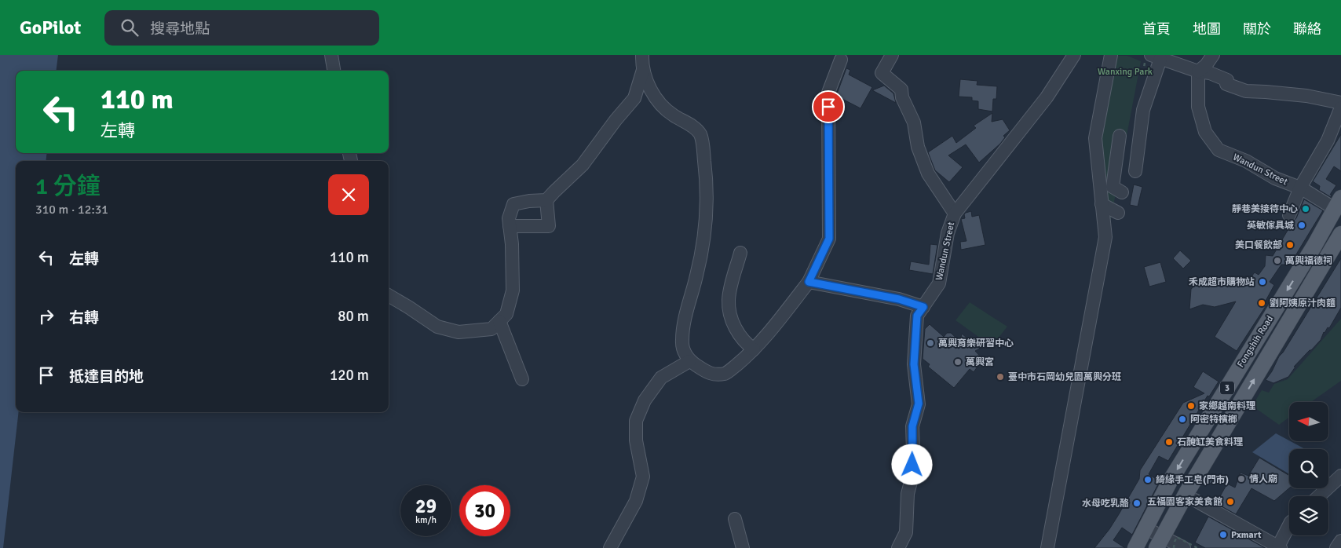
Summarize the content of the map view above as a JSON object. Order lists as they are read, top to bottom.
{
  "streets": {
    "main road": ["Fongshih Road", "3"],
    "street": ["Wandun Street"]
  },
  "crossings": [
    ["Wandun Street", "Fongshih Road"]
  ],
  "parks": ["Wanxing Park"],
  "places": [
    "靜巷美接待中心",
    "英敏傢具城",
    "美口餐飲部",
    "萬興福德祠",
    "禾成超市購物站",
    "劉阿姨原汁肉麵",
    "萬興育樂研習中心",
    "萬興宮",
    "臺中市石岡幼兒園萬興分班",
    "家鄉越南料理",
    "阿密特檳榔",
    "石醃缸美食料理",
    "情人廟",
    "綺緣手工皂(門市)",
    "五福園客家美食館",
    "水母吃乳酪",
    "Pxmart"
  ],
  "north": "left",
  "page": {
    "header": "GoPilot",
    "search": "搜尋地點",
    "nav": [
      "首頁",
      "地圖",
      "關於",
      "聯絡"
    ],
    "turn": ["110 m", "左轉"],
    "heading": ["1 分鐘", "310 m · 12:31"],
    "list": [
      {
        "name": "左轉",
        "value": "110 m"
      },
      {
        "name": "右轉",
        "value": "80 m"
      },
      {
        "name": "抵達目的地",
        "value": "120 m"
      }
    ],
    "speed": "29 km/h",
    "limit": "30"
  }
}
